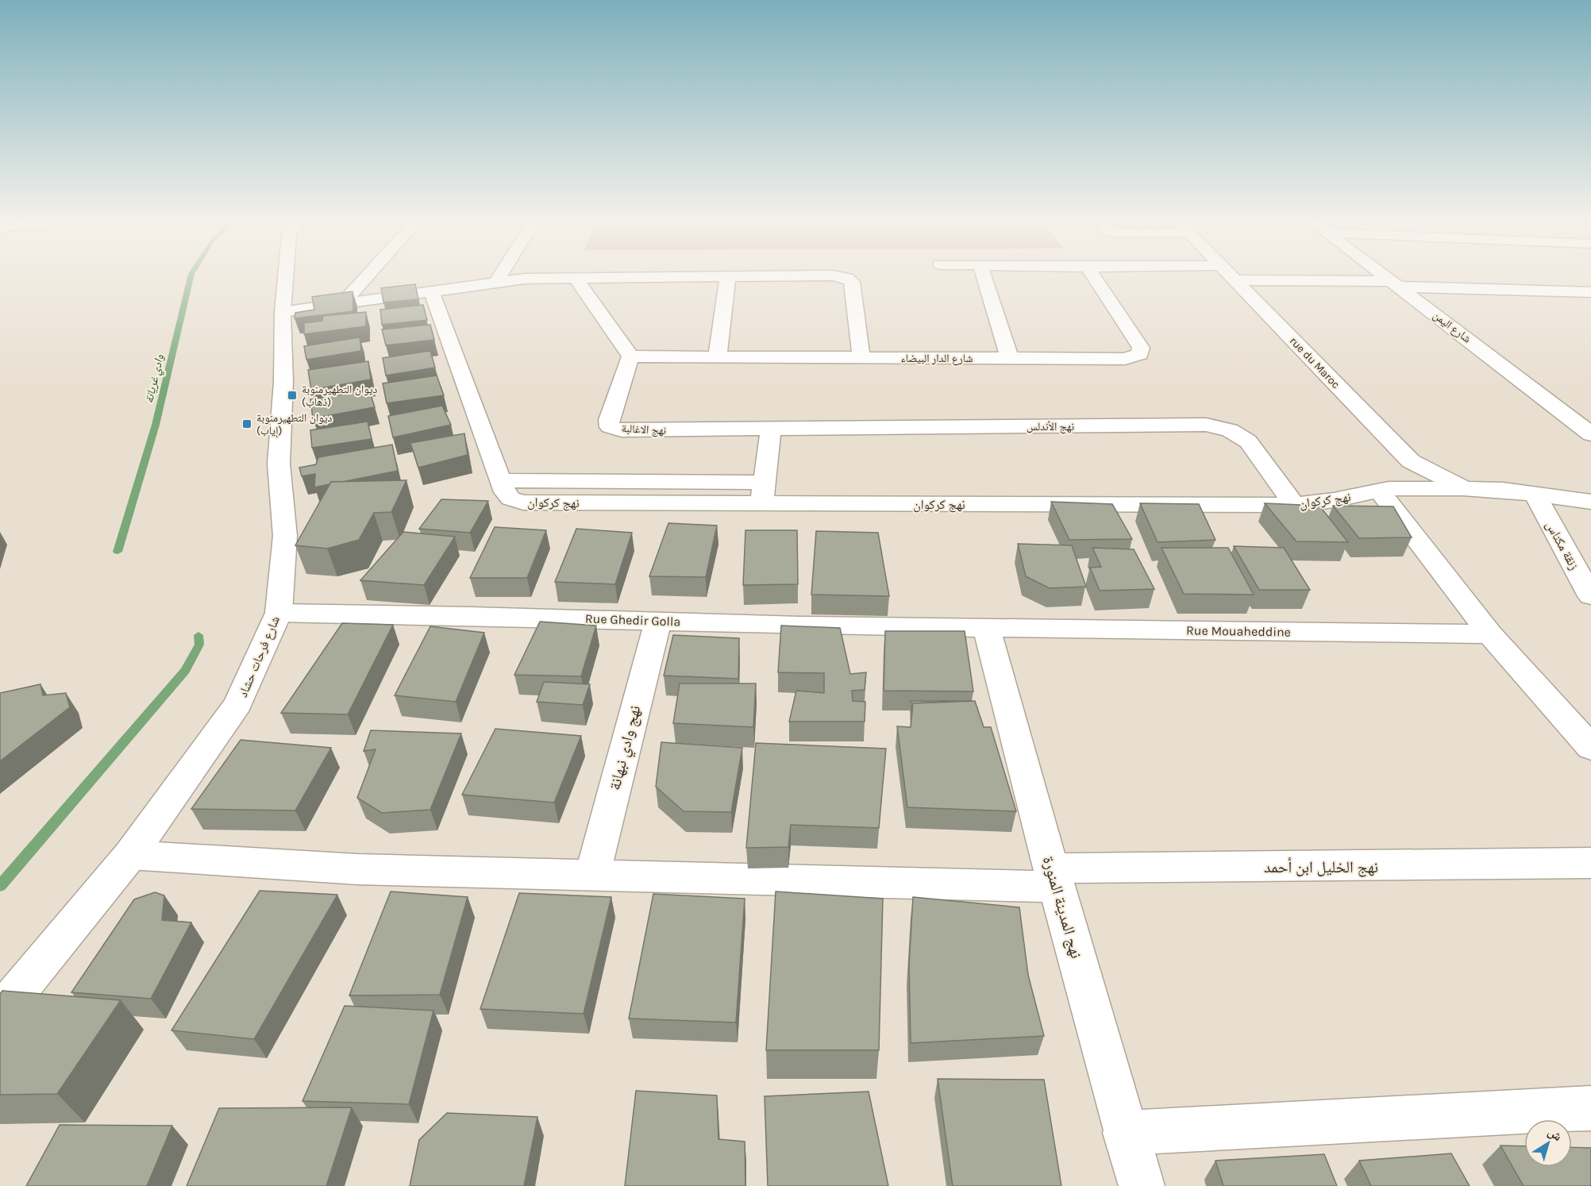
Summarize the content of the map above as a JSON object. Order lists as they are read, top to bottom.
{
  "streets": {
    "street": [
      "شارع اليمن",
      "شارع الدار البيضاء",
      "rue du Maroc",
      "نهج الأندلس",
      "نهج الاغالبة",
      "نهج كركوان",
      "زنقة مكناس",
      "Rue Ghedir Golla",
      "Rue Mouaheddine",
      "شارع فرحات حشاد",
      "نهج وادي نبهانة",
      "نهج الخليل ابن أحمد",
      "نهج المدينة المنورة"
    ]
  },
  "crossings": [
    ["شارع الدار البيضاء", "نهج الاغالبة"],
    ["rue du Maroc", "نهج كركوان"],
    ["rue du Maroc", "زنقة مكناس"],
    ["نهج الأندلس", "نهج الاغالبة"],
    ["نهج الأندلس", "نهج كركوان"],
    ["Rue Ghedir Golla", "Rue Mouaheddine"],
    ["Rue Ghedir Golla", "شارع فرحات حشاد"],
    ["Rue Ghedir Golla", "نهج وادي نبهانة"],
    ["Rue Ghedir Golla", "نهج المدينة المنورة"],
    ["Rue Mouaheddine", "نهج المدينة المنورة"],
    ["شارع فرحات حشاد", "نهج الخليل ابن أحمد"],
    ["نهج وادي نبهانة", "نهج الخليل ابن أحمد"],
    ["نهج الخليل ابن أحمد", "نهج المدينة المنورة"]
  ],
  "water": ["وادي غريانة"],
  "places": {
    "transit": ["ديوان التطهيرمنوبة (ذهاب)", "ديوان التطهيرمنوبة (إياب)"]
  },
  "north": "top right"
}
